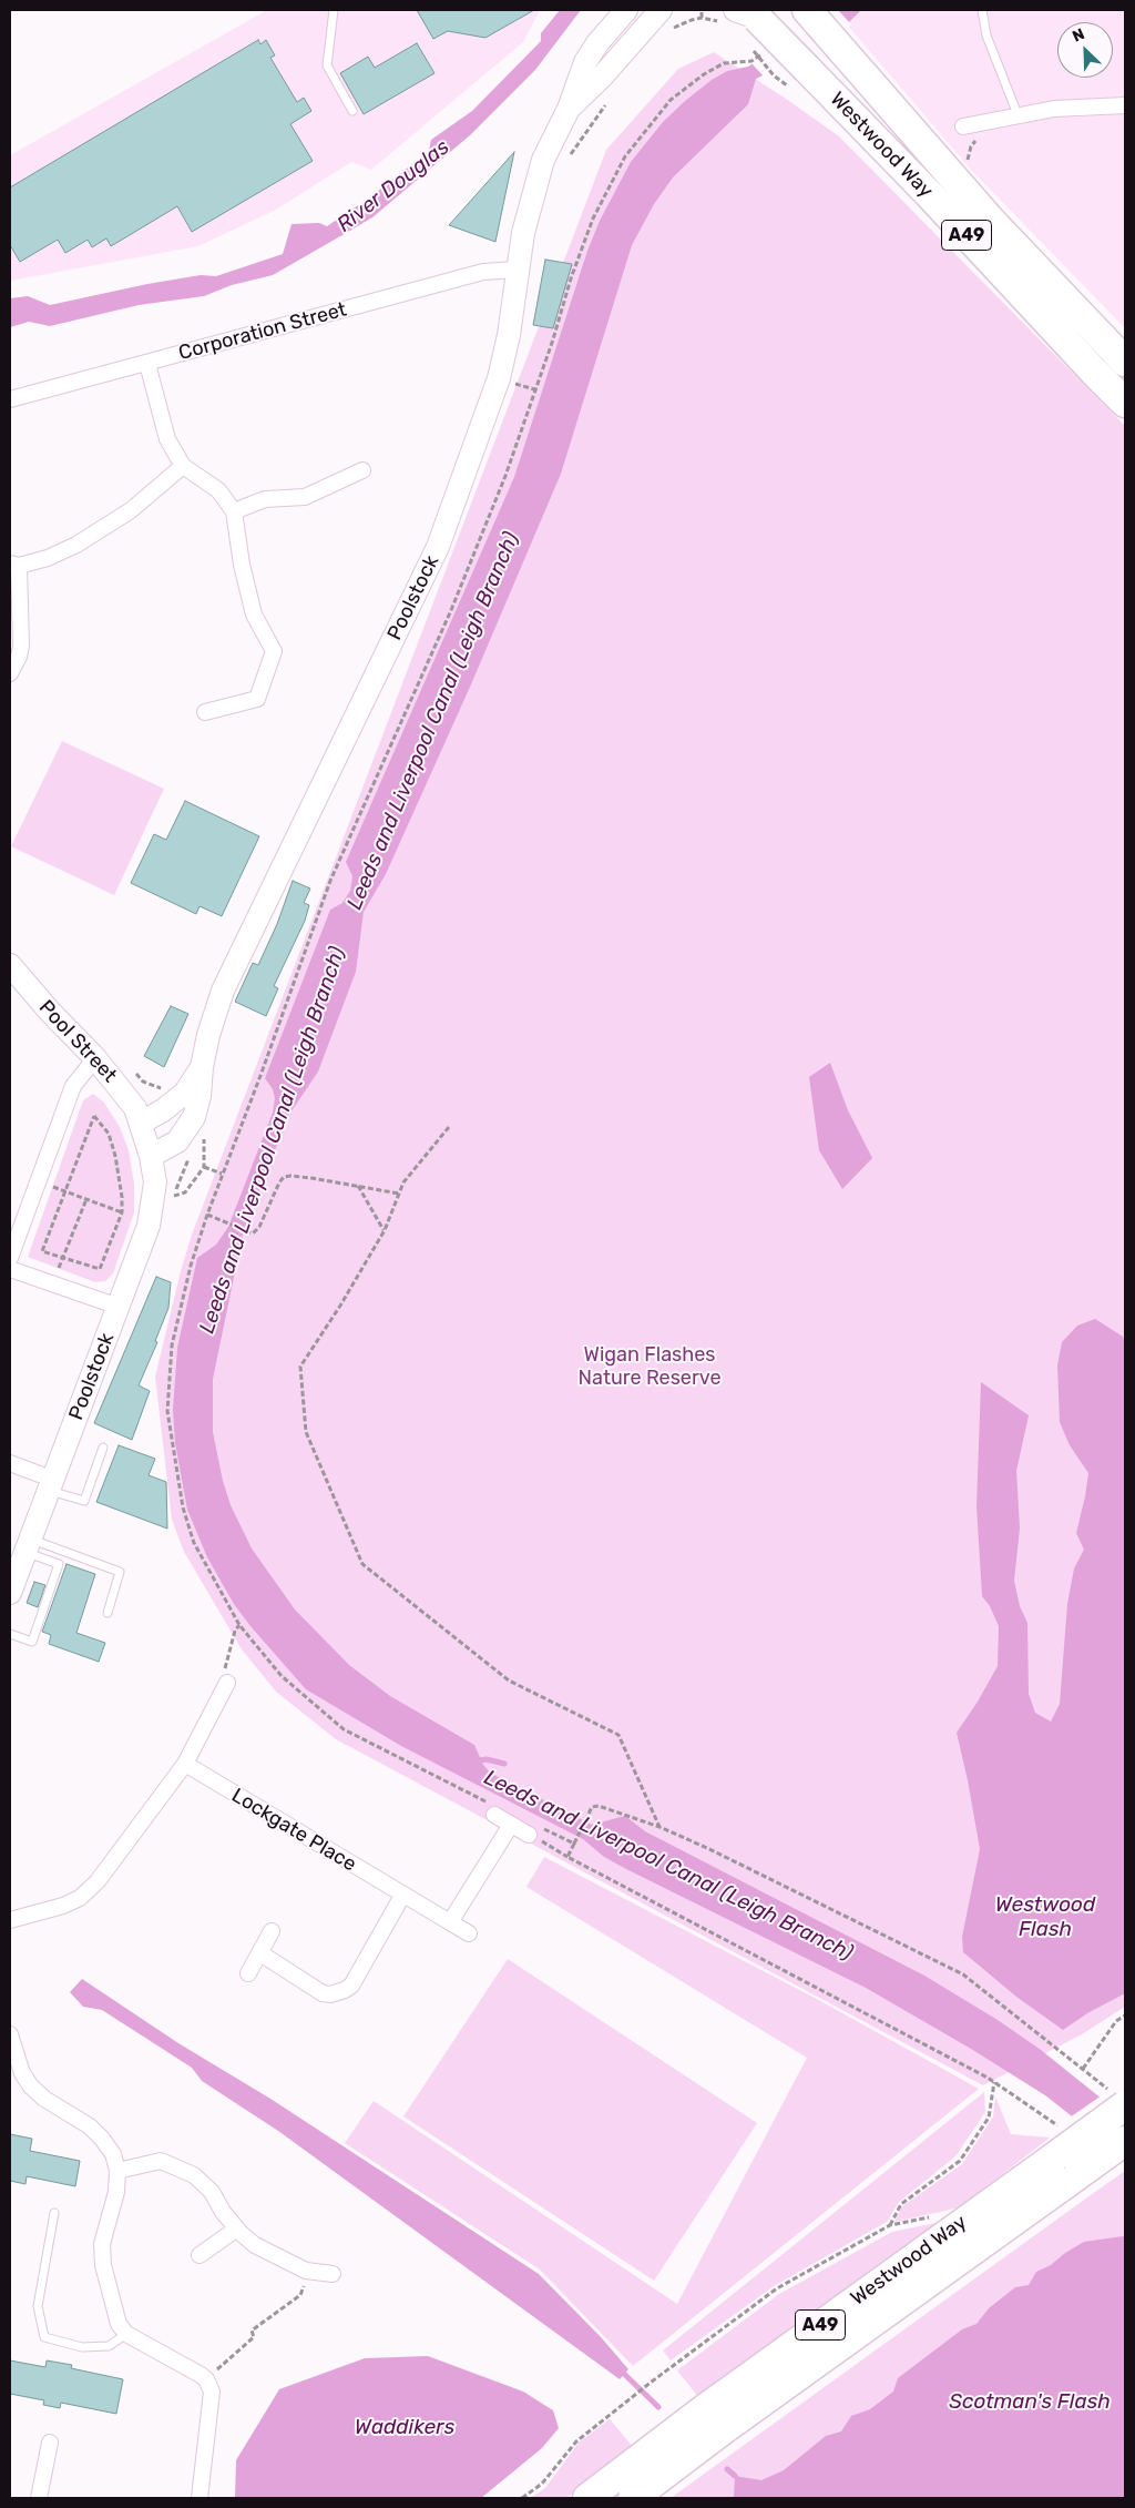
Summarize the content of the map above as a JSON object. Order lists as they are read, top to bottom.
{
  "streets": {
    "highway": ["Westwood Way", "A49"],
    "main road": ["Poolstock", "Pool Street"],
    "street": ["Corporation Street", "Lockgate Place"]
  },
  "crossings": [
    ["Corporation Street", "Poolstock"],
    ["Poolstock", "Pool Street"]
  ],
  "water": [
    "River Douglas",
    "Leeds and Liverpool Canal (Leigh Branch)",
    "Westwood Flash",
    "Scotman's Flash",
    "Waddikers"
  ],
  "parks": ["Wigan Flashes Nature Reserve"],
  "north": "top left"
}
